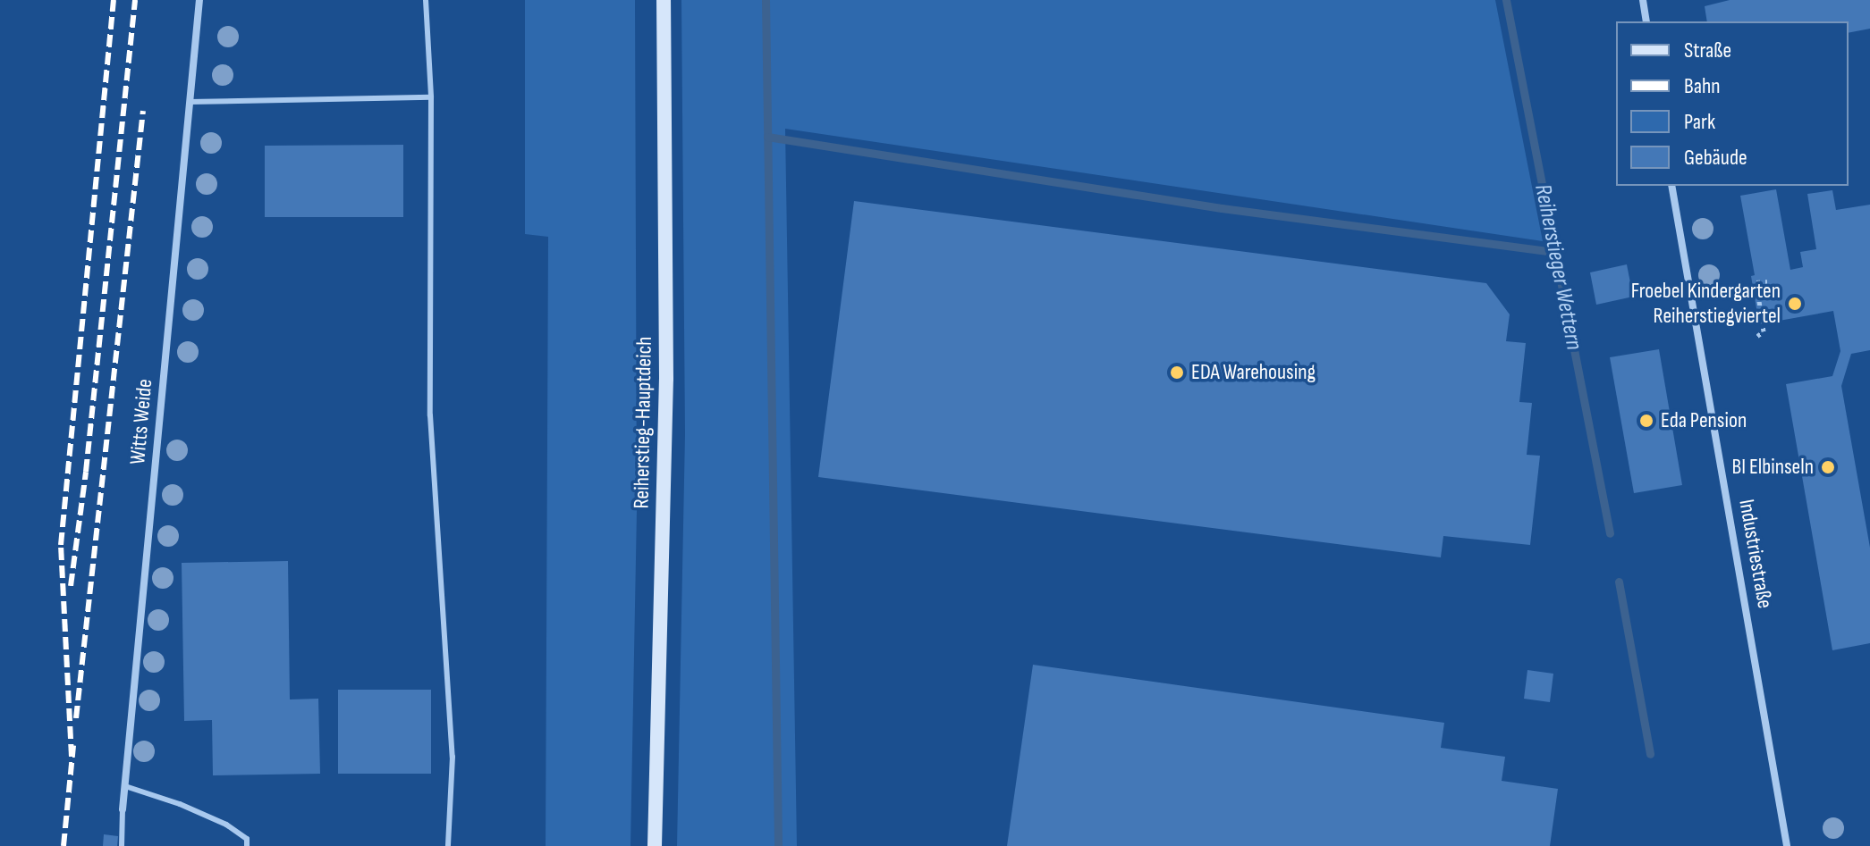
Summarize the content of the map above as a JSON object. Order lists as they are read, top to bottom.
{
  "streets": {
    "main road": ["Reiherstieg-Hauptdeich"],
    "street": ["Witts Weide", "Industriestraße"]
  },
  "water": ["Reiherstieger Wettern"],
  "places": [
    "Froebel Kindergarten Reiherstiegviertel",
    "EDA Warehousing",
    "Eda Pension",
    "BI Elbinseln"
  ],
  "legend": [
    "Straße",
    "Bahn",
    "Park",
    "Gebäude"
  ]
}
